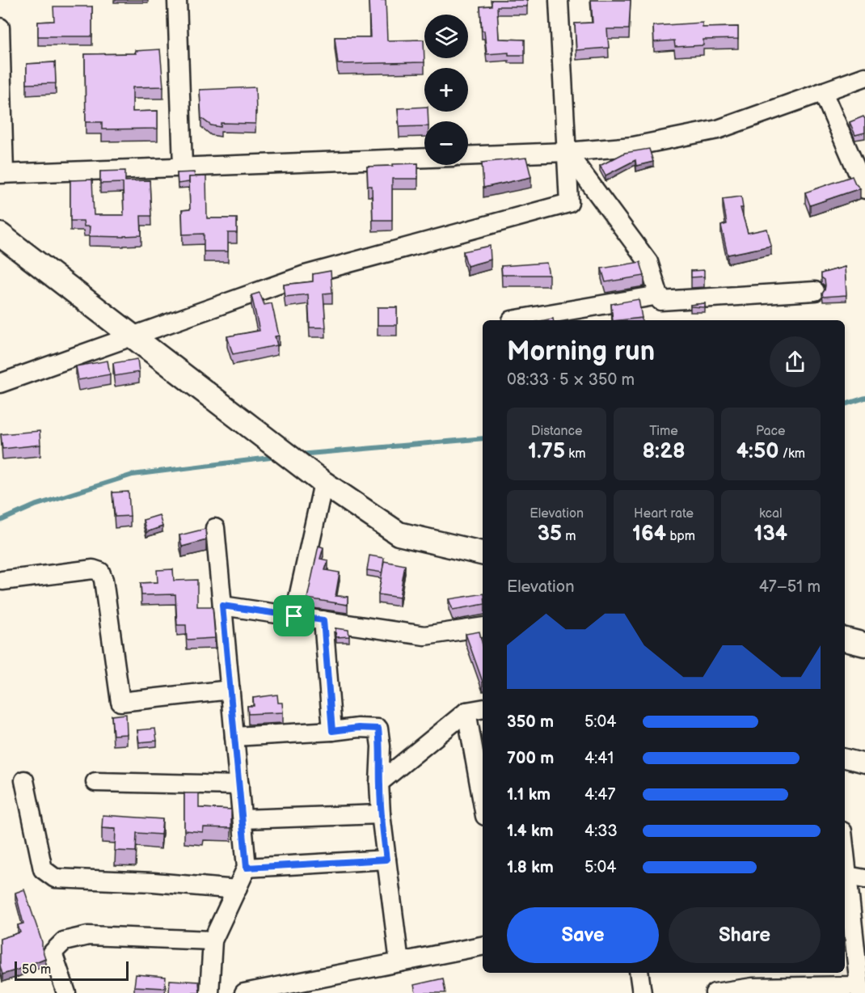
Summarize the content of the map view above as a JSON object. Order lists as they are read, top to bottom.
{
  "scale_bar": "50 m",
  "page": {
    "map_buttons": ["+", "−"],
    "heading": ["Morning run", "08:33 · 5 × 350 m"],
    "stats": [
      ["Distance", "1.75 km"],
      ["Time", "8:28"],
      ["Pace", "4:50 /km"],
      ["Elevation", "35 m"],
      ["Heart rate", "164 bpm"],
      ["kcal", "134"]
    ],
    "chart": ["Elevation", "47–51 m"],
    "list": [
      {
        "name": "350 m",
        "note": "5:04"
      },
      {
        "name": "700 m",
        "note": "4:41"
      },
      {
        "name": "1.1 km",
        "note": "4:47"
      },
      {
        "name": "1.4 km",
        "note": "4:33"
      },
      {
        "name": "1.8 km",
        "note": "5:04"
      }
    ],
    "buttons": ["Save", "Share"],
    "scale": "50 m"
  }
}
